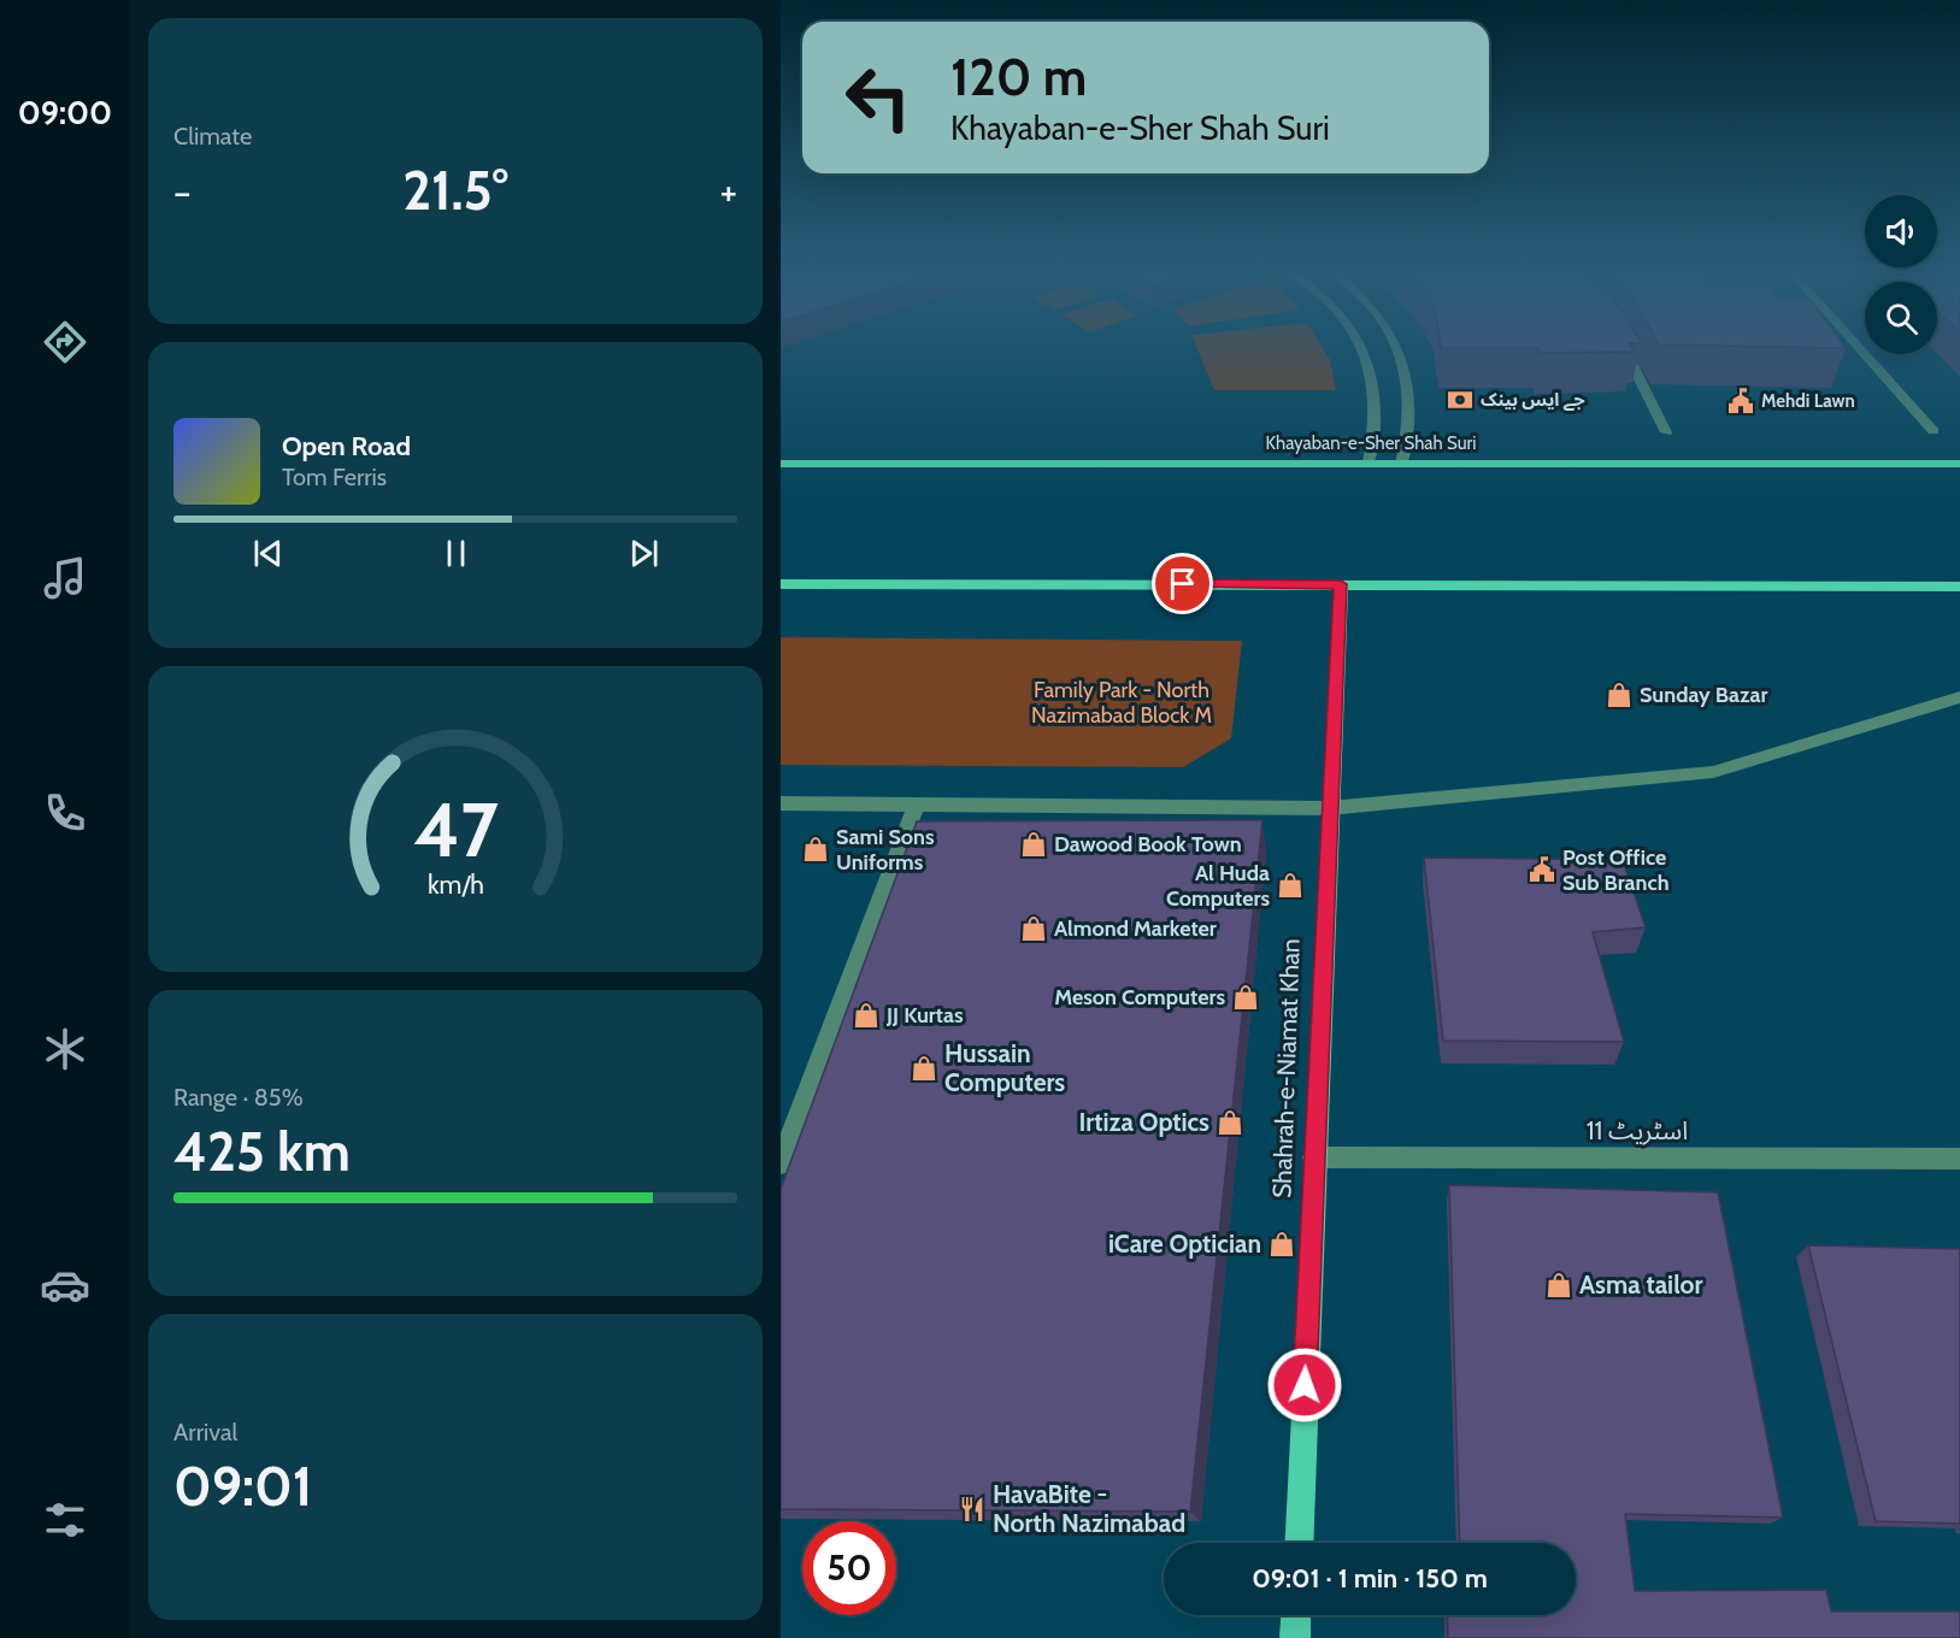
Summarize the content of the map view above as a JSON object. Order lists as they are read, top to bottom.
{
  "streets": {
    "main road": ["Khayaban-e-Sher Shah Suri", "Shahrah-e-Niamat Khan"],
    "street": ["اسٹریٹ 11"]
  },
  "crossings": [
    ["Shahrah-e-Niamat Khan", "اسٹریٹ 11"]
  ],
  "parks": ["Family Park - North Nazimabad Block M"],
  "places": {
    "bank": ["جے ایس بینک"],
    "public building": ["Mehdi Lawn", "Post Office Sub Branch"],
    "shop": [
      "Sunday Bazar",
      "Dawood Book Town",
      "Sami Sons Uniforms",
      "Al Huda Computers",
      "Almond Marketer",
      "Meson Computers",
      "JJ Kurtas",
      "Hussain Computers",
      "Irtiza Optics",
      "iCare Optician",
      "Asma tailor"
    ],
    "restaurant": ["HavaBite - North Nazimabad"]
  },
  "page": {
    "tabs": "09:00",
    "tile": [
      "Climate",
      ["Range · 85%", "425 km"],
      ["Arrival", "09:01"]
    ],
    "turn": ["120 m", "Khayaban-e-Sher Shah Suri"],
    "heat": ["−", "21.5°", "+"],
    "song": ["Open Road", "Tom Ferris"],
    "limit": "50",
    "trip": "09:01 · 1 min · 150 m",
    "gauge": ["47", "km/h"]
  }
}
